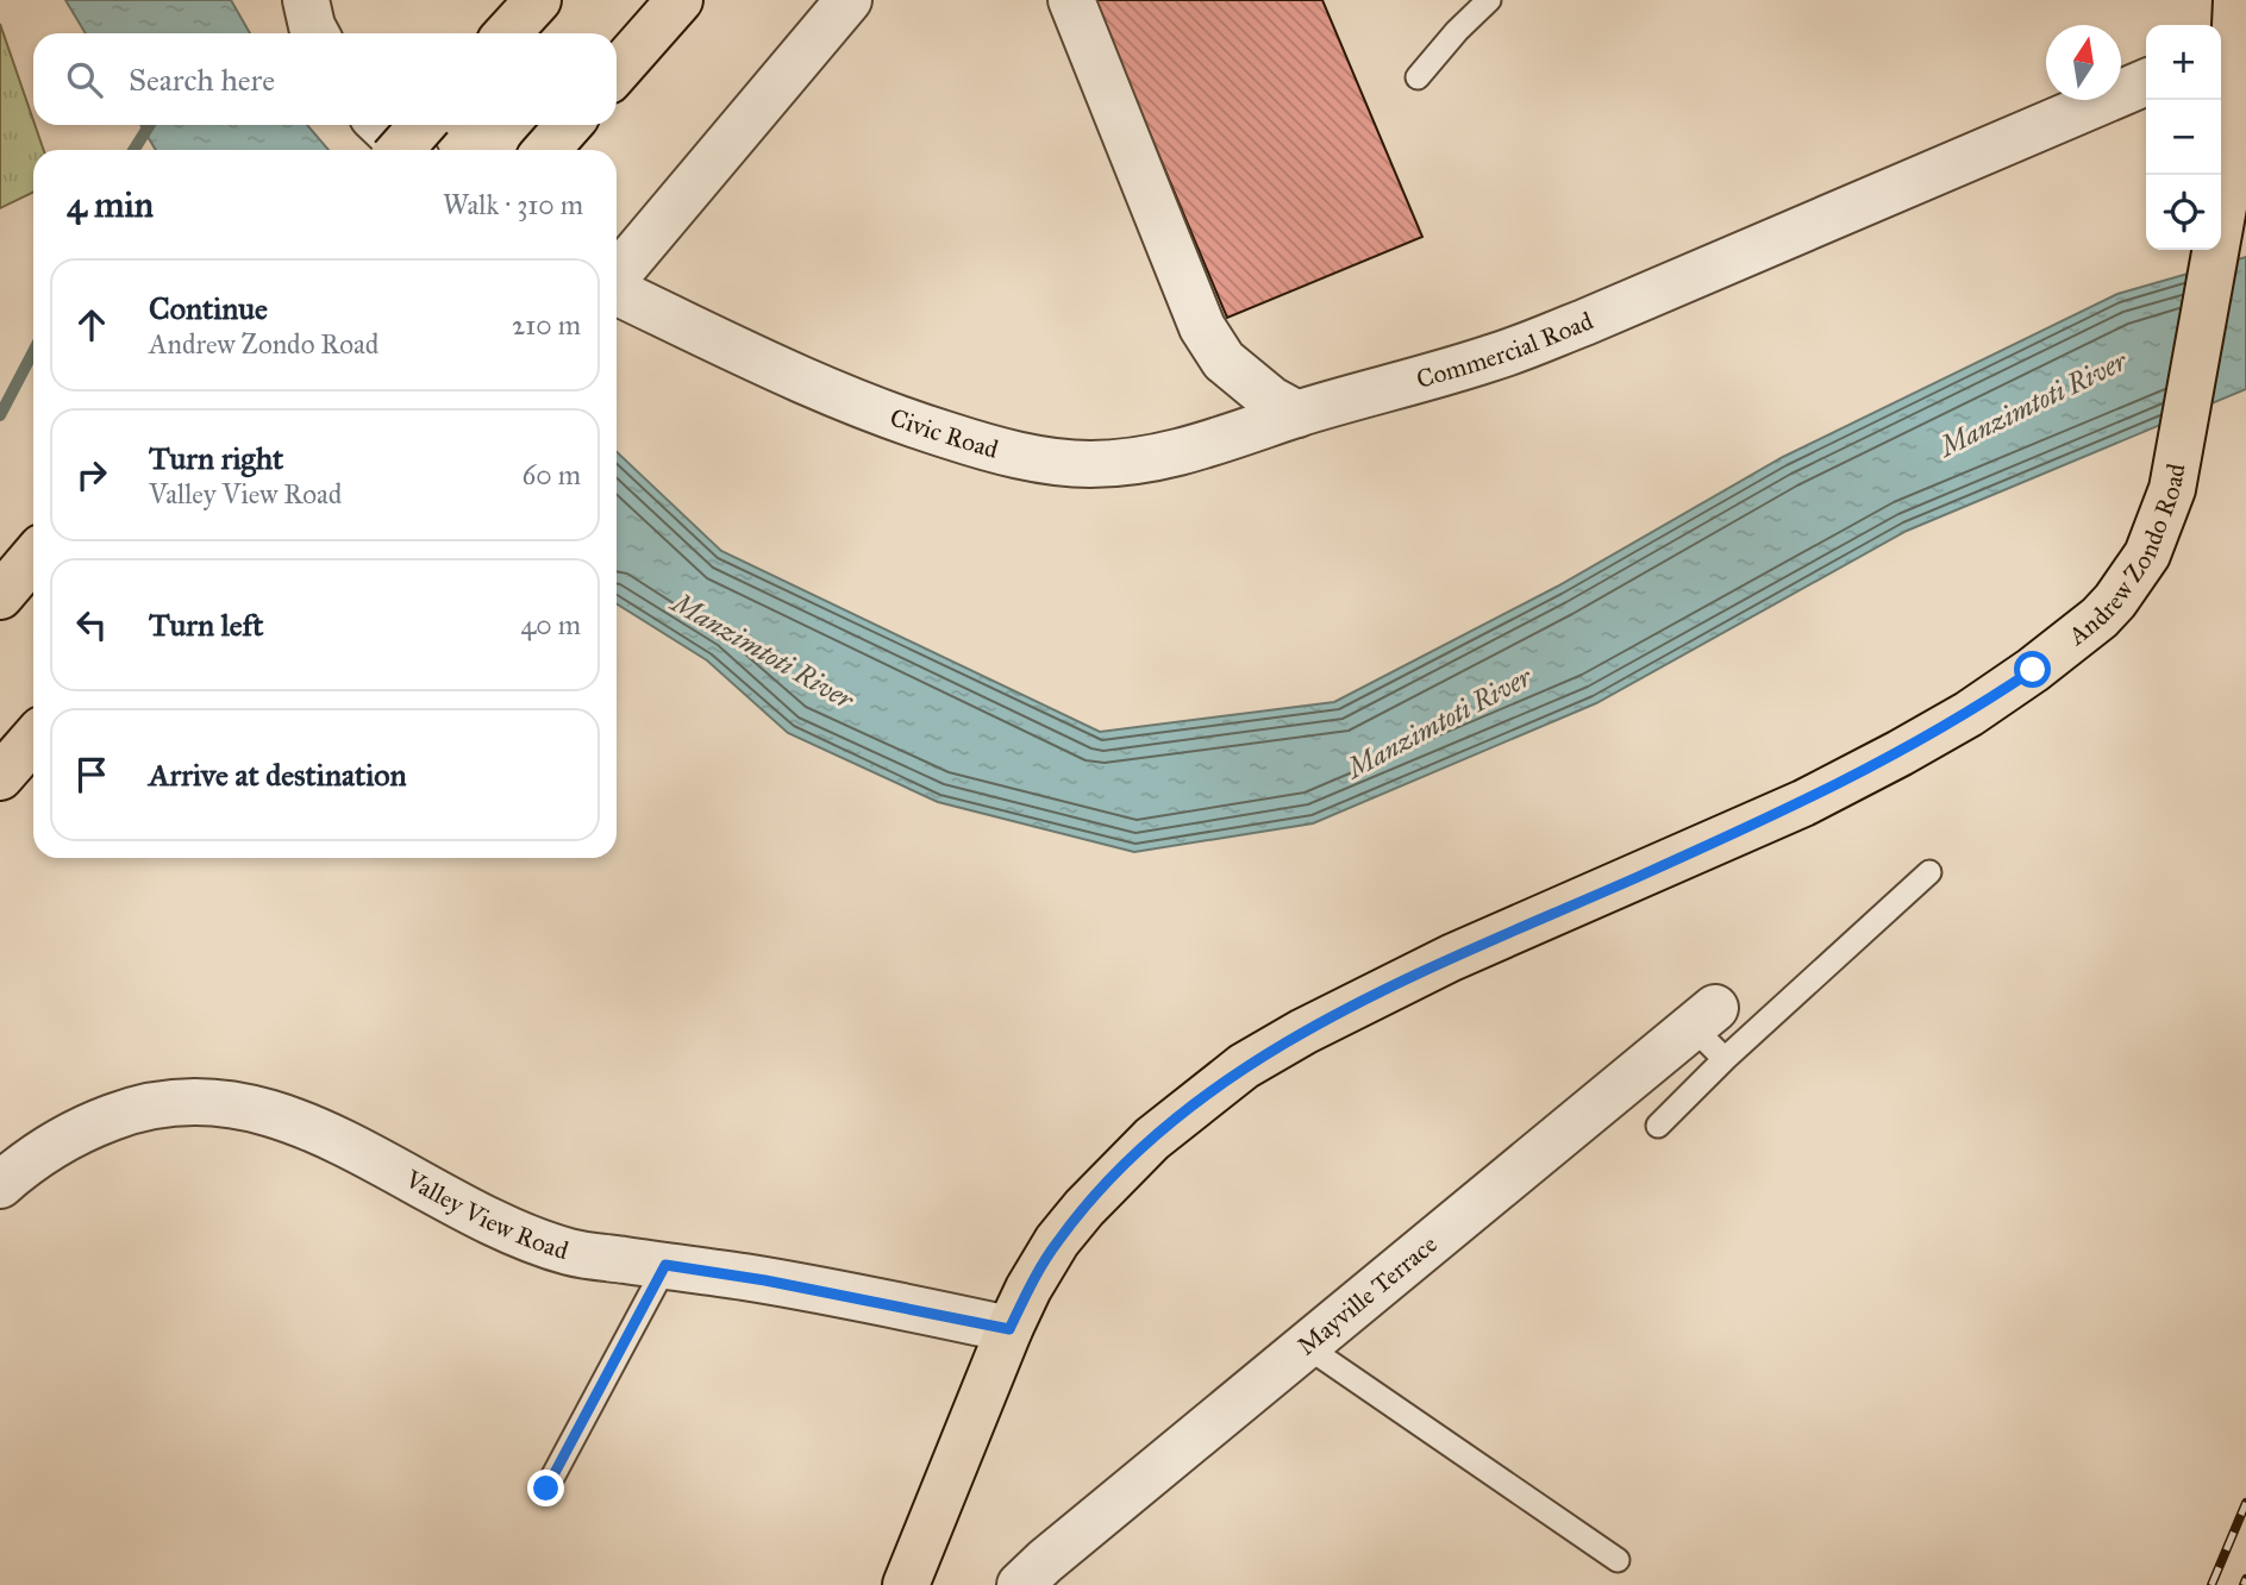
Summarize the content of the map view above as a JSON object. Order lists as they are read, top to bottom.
{
  "streets": {
    "main road": ["Andrew Zondo Road"],
    "street": [
      "Commercial Road",
      "Civic Road",
      "Valley View Road",
      "Mayville Terrace"
    ]
  },
  "crossings": [
    ["Commercial Road", "Civic Road"],
    ["Andrew Zondo Road", "Valley View Road"]
  ],
  "water": ["Manzimtoti River"],
  "north": "top",
  "page": {
    "map_buttons": ["+", "−"],
    "search": "Search here",
    "heading": ["4 min", "Walk · 310 m"],
    "list": [
      ["Continue", "Andrew Zondo Road", "210 m"],
      ["Turn right", "Valley View Road", "60 m"],
      ["Turn left", "40 m"],
      "Arrive at destination"
    ]
  }
}
